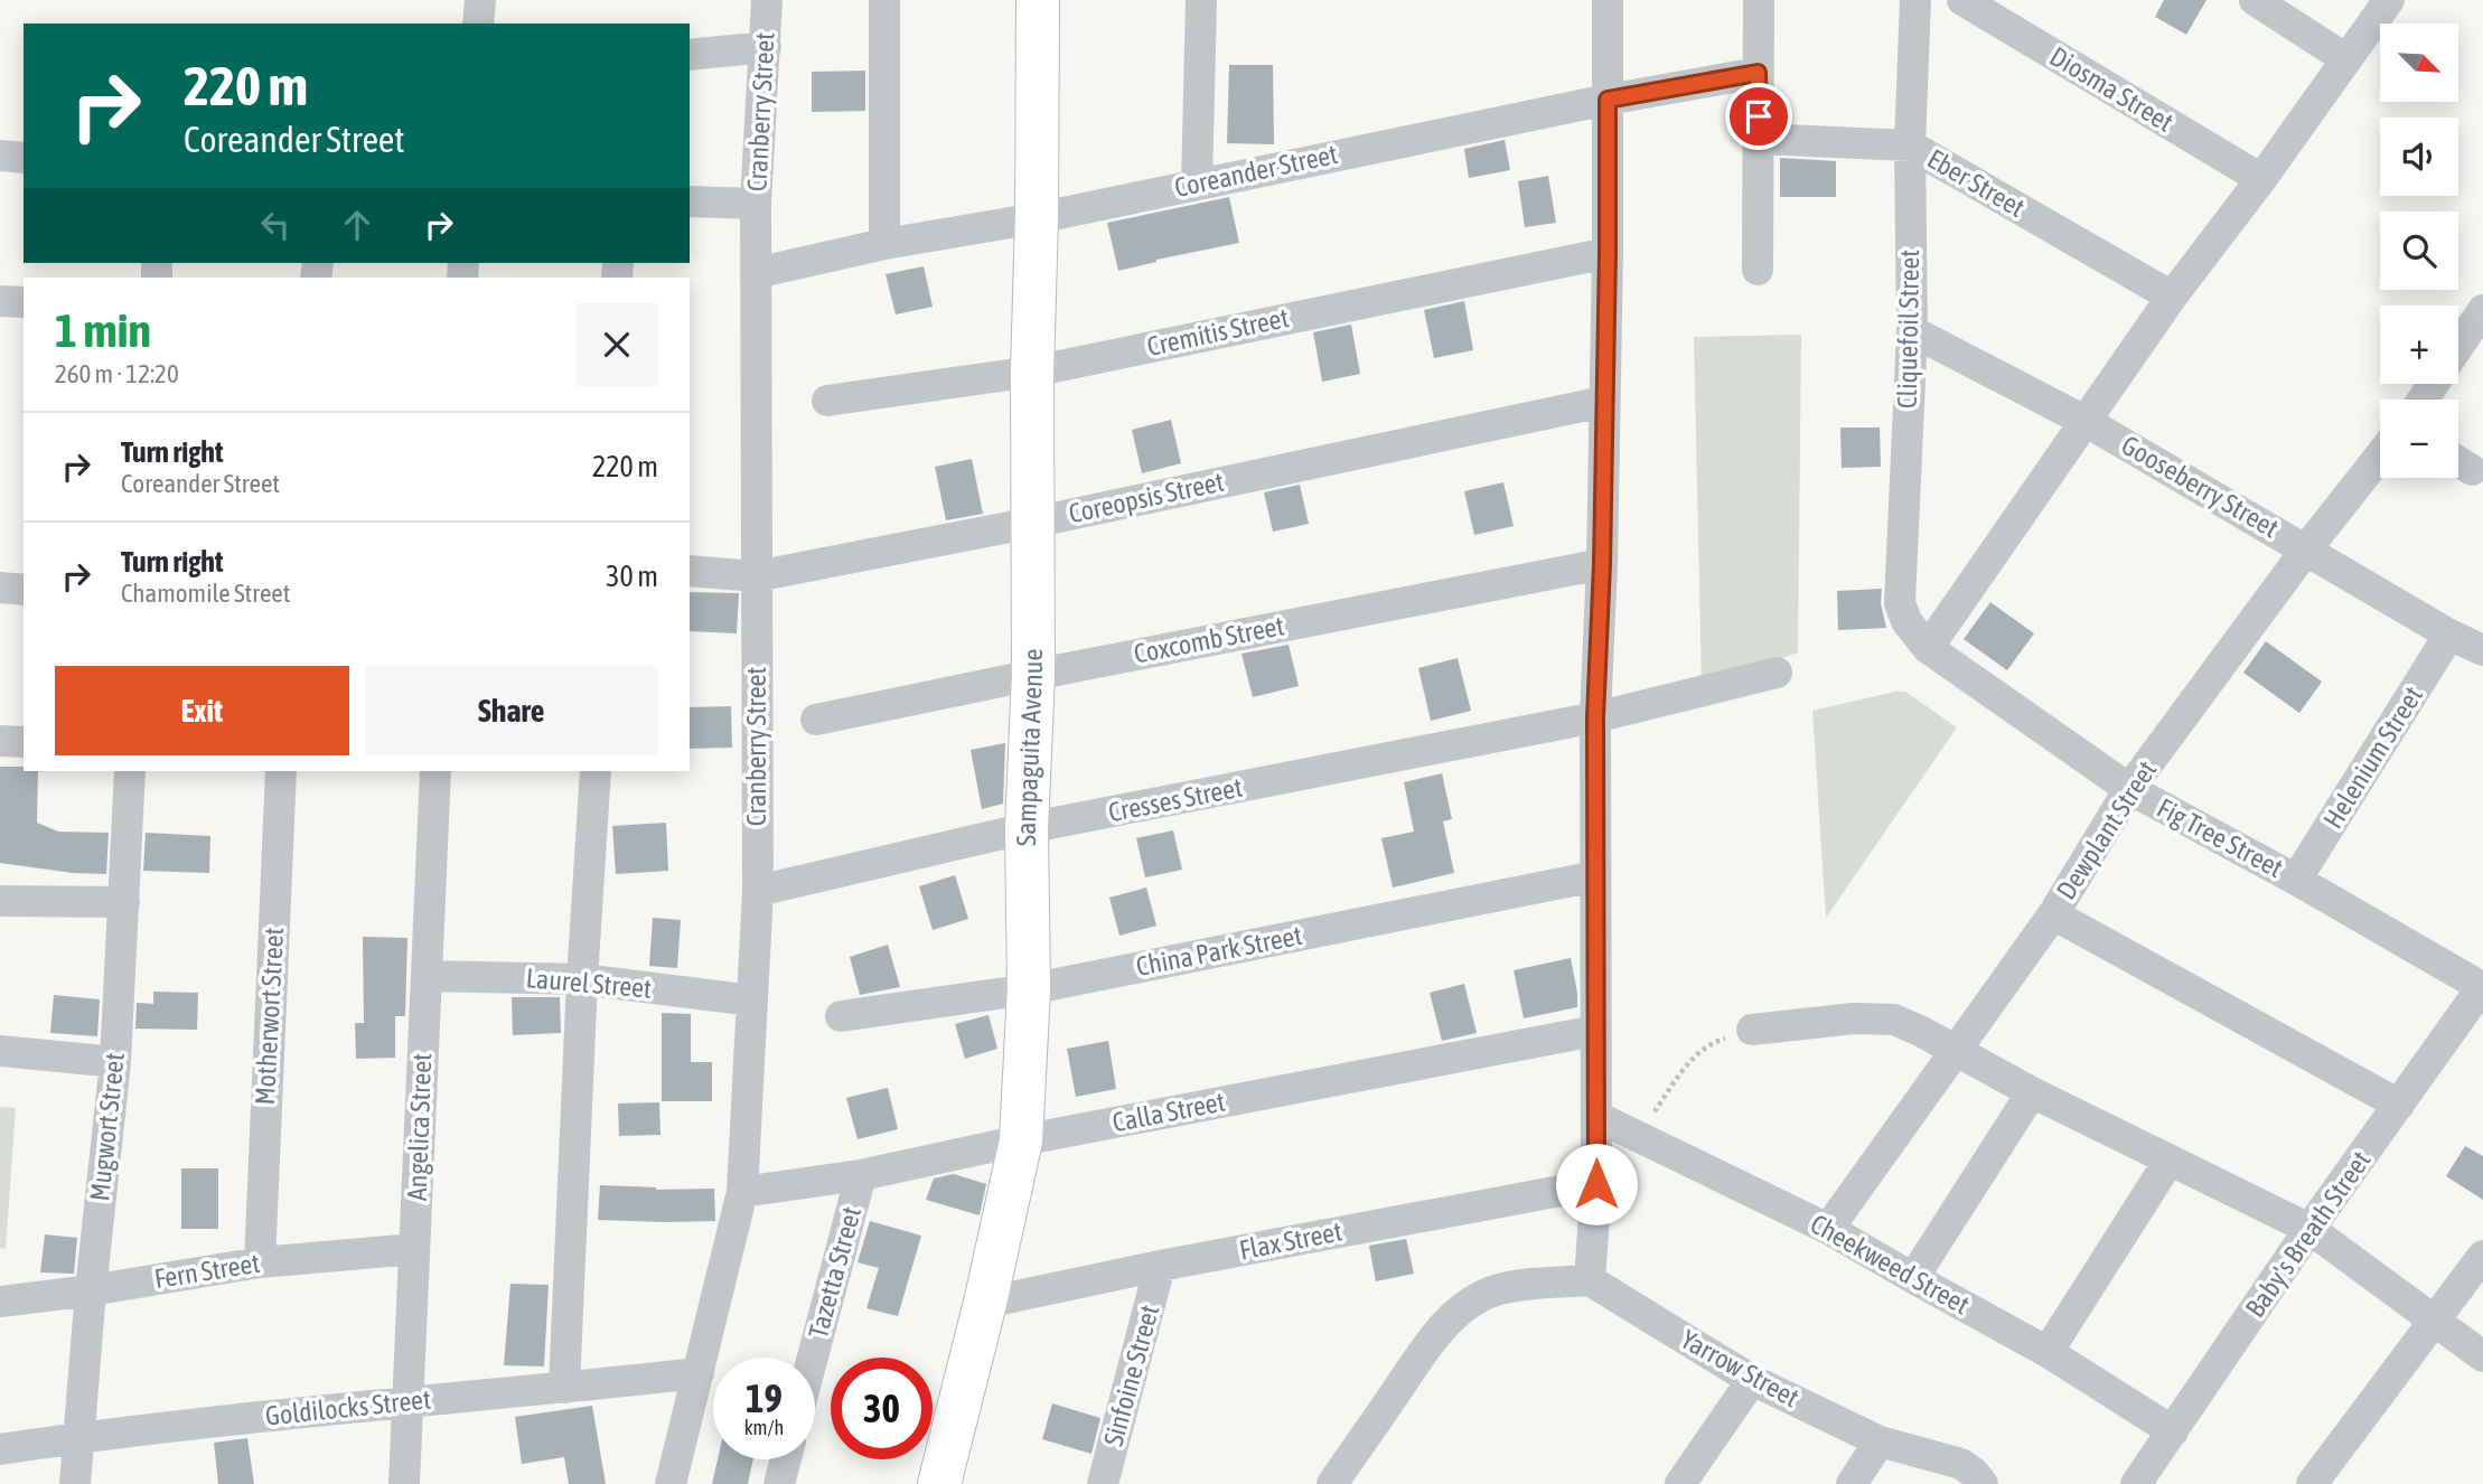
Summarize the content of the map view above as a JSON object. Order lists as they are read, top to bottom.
{
  "streets": {
    "main road": ["Sampaguita Avenue"],
    "street": [
      "Diosma Street",
      "Cranberry Street",
      "Coreander Street",
      "Eber Street",
      "Cliquefoil Street",
      "Cremitis Street",
      "Gooseberry Street",
      "Coreopsis Street",
      "Coxcomb Street",
      "Helenium Street",
      "Cresses Street",
      "Dewplant Street",
      "Fig Tree Street",
      "China Park Street",
      "Laurel Street",
      "Motherwort Street",
      "Calla Street",
      "Mugwort Street",
      "Angelica Street",
      "Baby's Breath Street",
      "Flax Street",
      "Cheekweed Street",
      "Fern Street",
      "Tazetta Street",
      "Yarrow Street",
      "Sinfoine Street",
      "Goldilocks Street"
    ]
  },
  "crossings": [
    ["Cranberry Street", "Coreander Street"],
    ["Cranberry Street", "Coreopsis Street"],
    ["Cranberry Street", "Cresses Street"],
    ["Cranberry Street", "Laurel Street"],
    ["Cranberry Street", "Calla Street"],
    ["Cranberry Street", "Goldilocks Street"],
    ["Coreander Street", "Sampaguita Avenue"],
    ["Eber Street", "Cliquefoil Street"],
    ["Cliquefoil Street", "Gooseberry Street"],
    ["Cliquefoil Street", "Fig Tree Street"],
    ["Cremitis Street", "Sampaguita Avenue"],
    ["Gooseberry Street", "Helenium Street"],
    ["Gooseberry Street", "Dewplant Street"],
    ["Coreopsis Street", "Sampaguita Avenue"],
    ["Coxcomb Street", "Sampaguita Avenue"],
    ["Sampaguita Avenue", "Cresses Street"],
    ["Sampaguita Avenue", "China Park Street"],
    ["Sampaguita Avenue", "Calla Street"],
    ["Sampaguita Avenue", "Flax Street"],
    ["Helenium Street", "Fig Tree Street"],
    ["Dewplant Street", "Fig Tree Street"],
    ["Dewplant Street", "Cheekweed Street"],
    ["Fig Tree Street", "Baby's Breath Street"],
    ["Laurel Street", "Angelica Street"],
    ["Motherwort Street", "Fern Street"],
    ["Calla Street", "Tazetta Street"],
    ["Mugwort Street", "Fern Street"],
    ["Mugwort Street", "Goldilocks Street"],
    ["Angelica Street", "Fern Street"],
    ["Angelica Street", "Goldilocks Street"],
    ["Baby's Breath Street", "Cheekweed Street"],
    ["Flax Street", "Sinfoine Street"]
  ],
  "north": "bottom right",
  "page": {
    "map_buttons": ["+", "−"],
    "turn": ["220 m", "Coreander Street"],
    "heading": ["1 min", "260 m · 12:20"],
    "list": [
      {
        "name": "Turn right",
        "note": "Coreander Street",
        "value": "220 m"
      },
      {
        "name": "Turn right",
        "note": "Chamomile Street",
        "value": "30 m"
      }
    ],
    "buttons": ["Exit", "Share"],
    "speed": "19 km/h",
    "limit": "30"
  }
}
